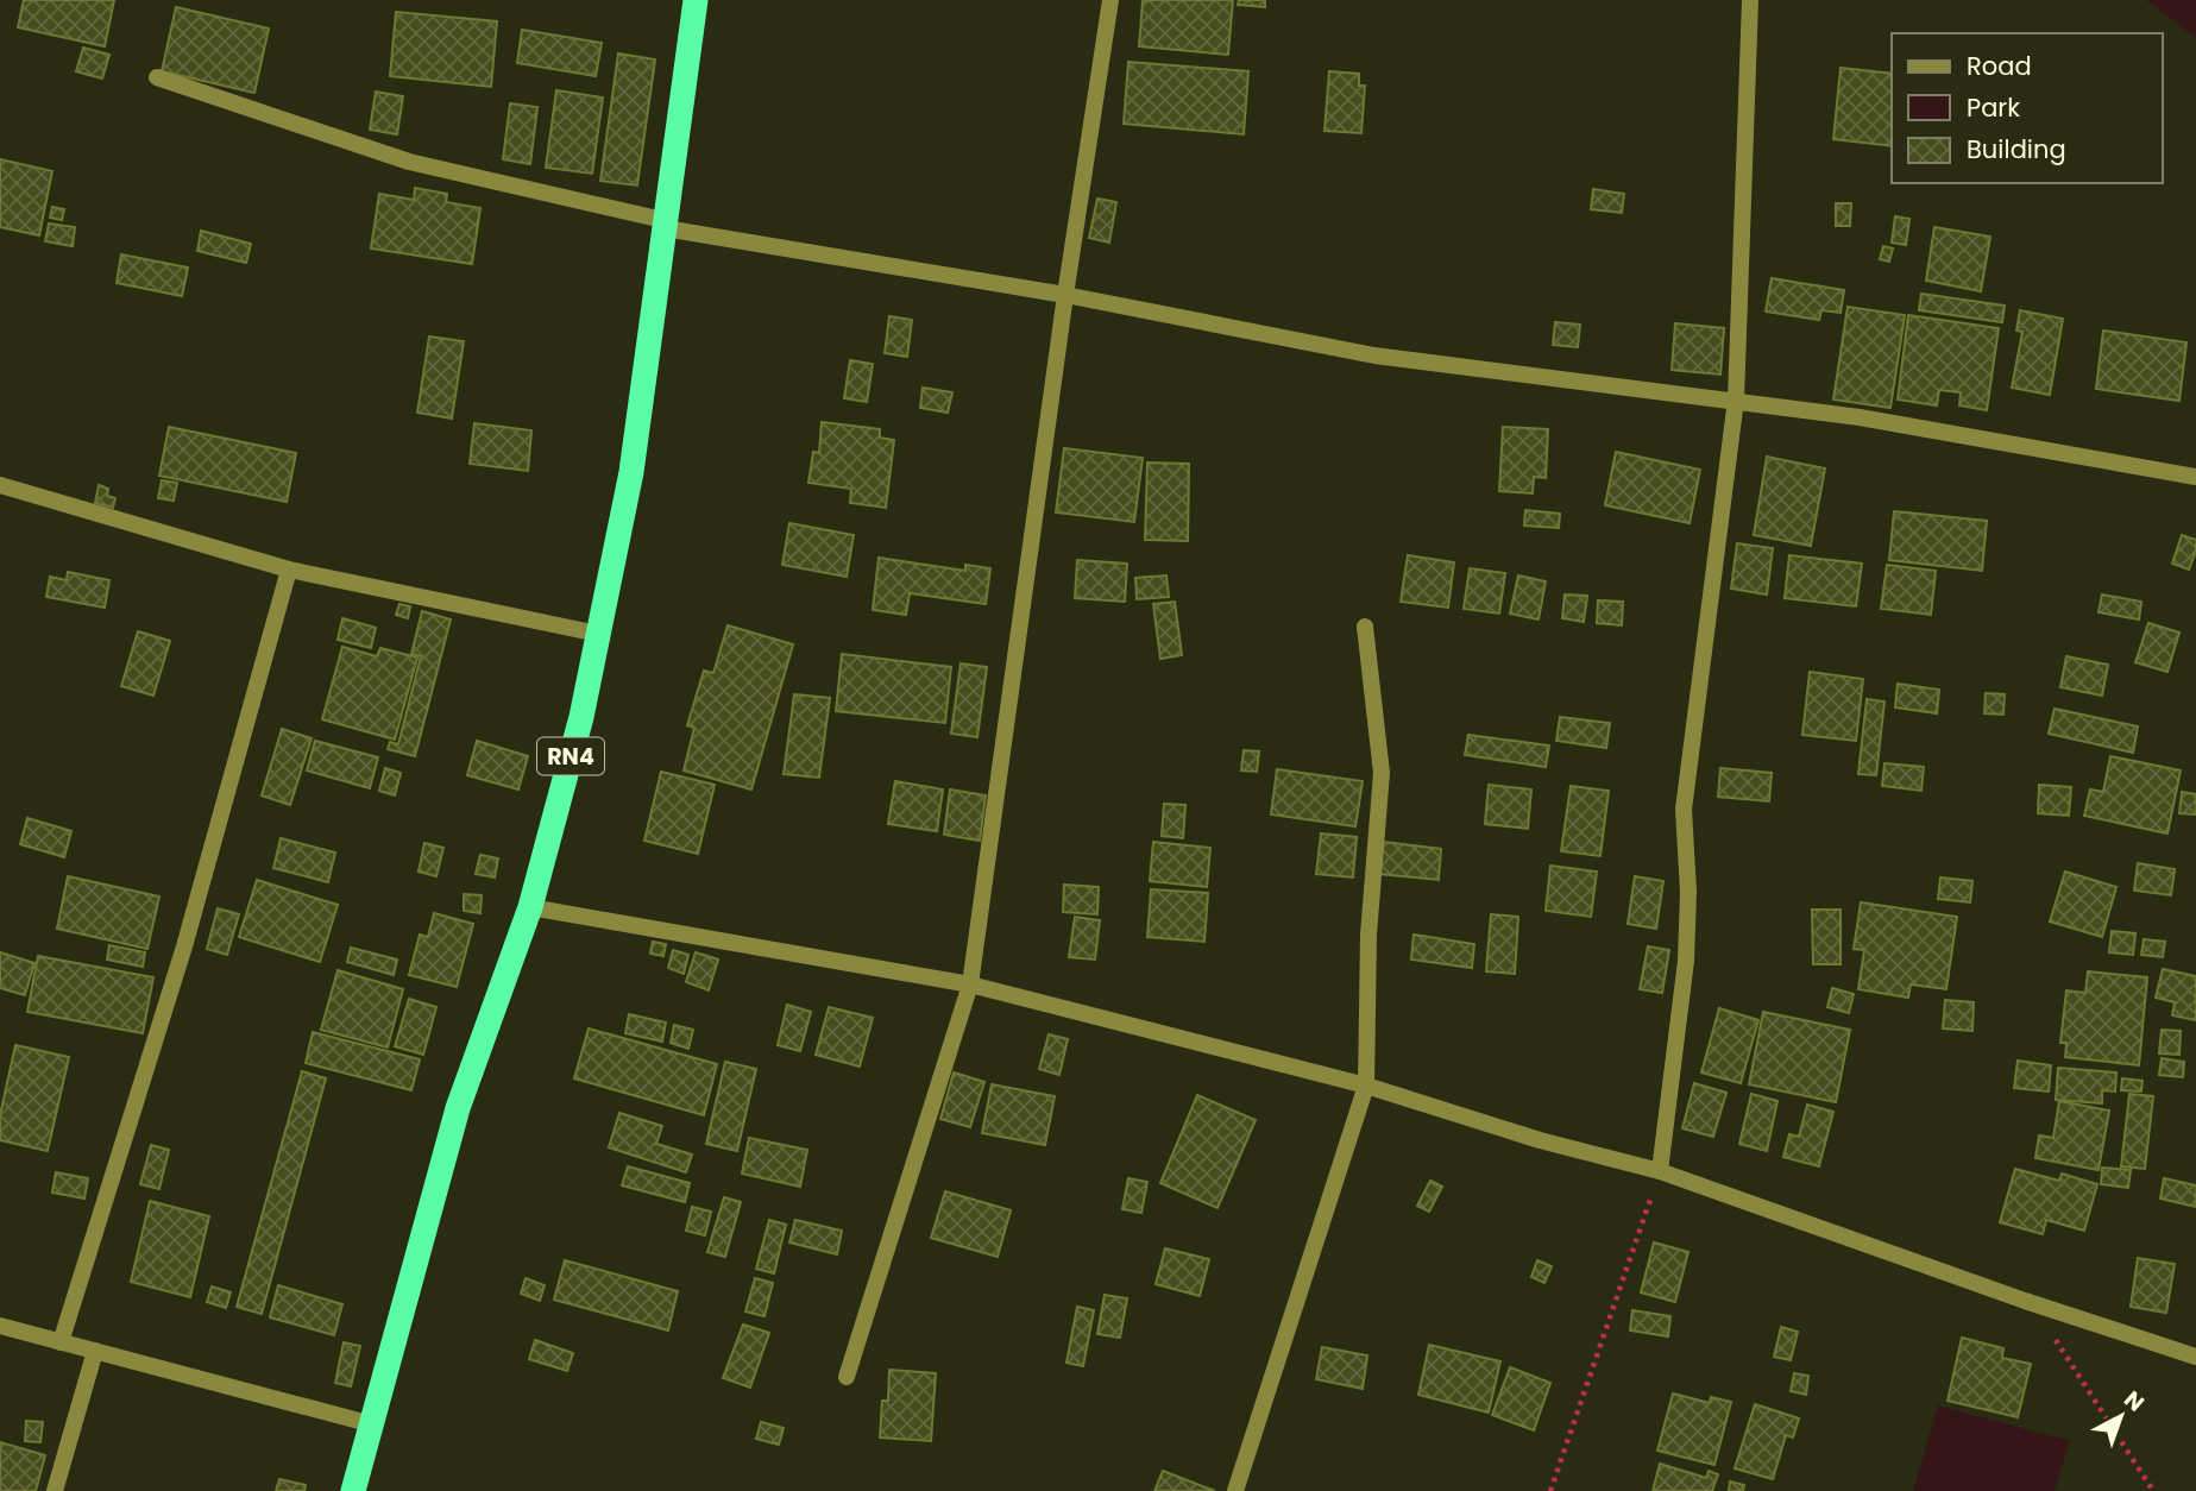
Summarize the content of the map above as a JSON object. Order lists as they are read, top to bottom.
{
  "streets": {
    "highway": ["RN4"]
  },
  "legend": ["Road", "Park", "Building"],
  "north": "top right"
}
